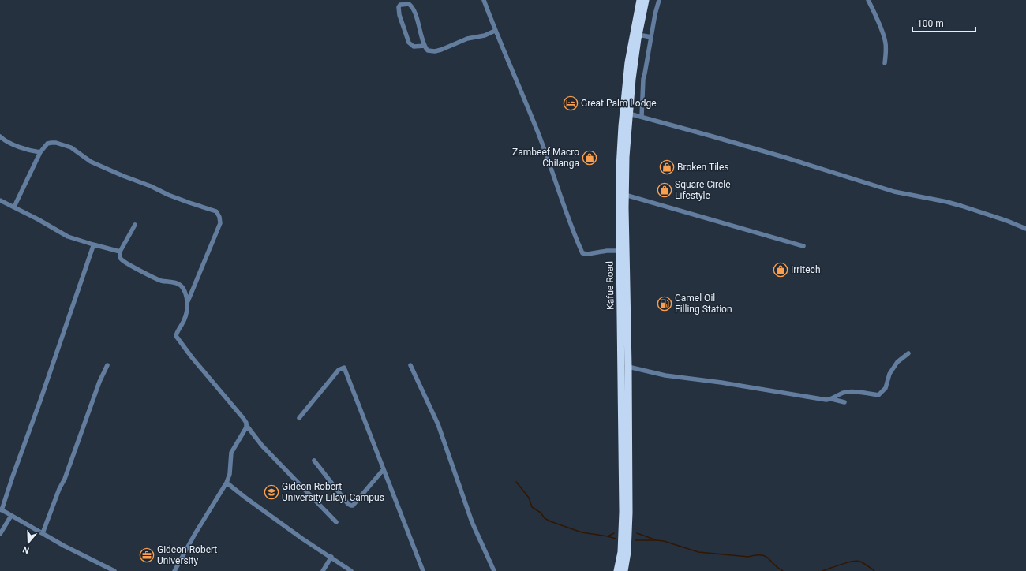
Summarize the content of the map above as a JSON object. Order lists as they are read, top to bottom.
{
  "streets": {
    "highway": ["Kafue Road"]
  },
  "places": {
    "hotel": ["Great Palm Lodge"],
    "shop": [
      "Zambeef Macro Chilanga",
      "Broken Tiles",
      "Square Circle Lifestyle",
      "Irritech"
    ],
    "fuel station": ["Camel Oil Filling Station"],
    "school or university": ["Gideon Robert University Lilayi Campus"],
    "office": ["Gideon Robert University"]
  },
  "scale_bar": "100 m",
  "north": "bottom"
}
